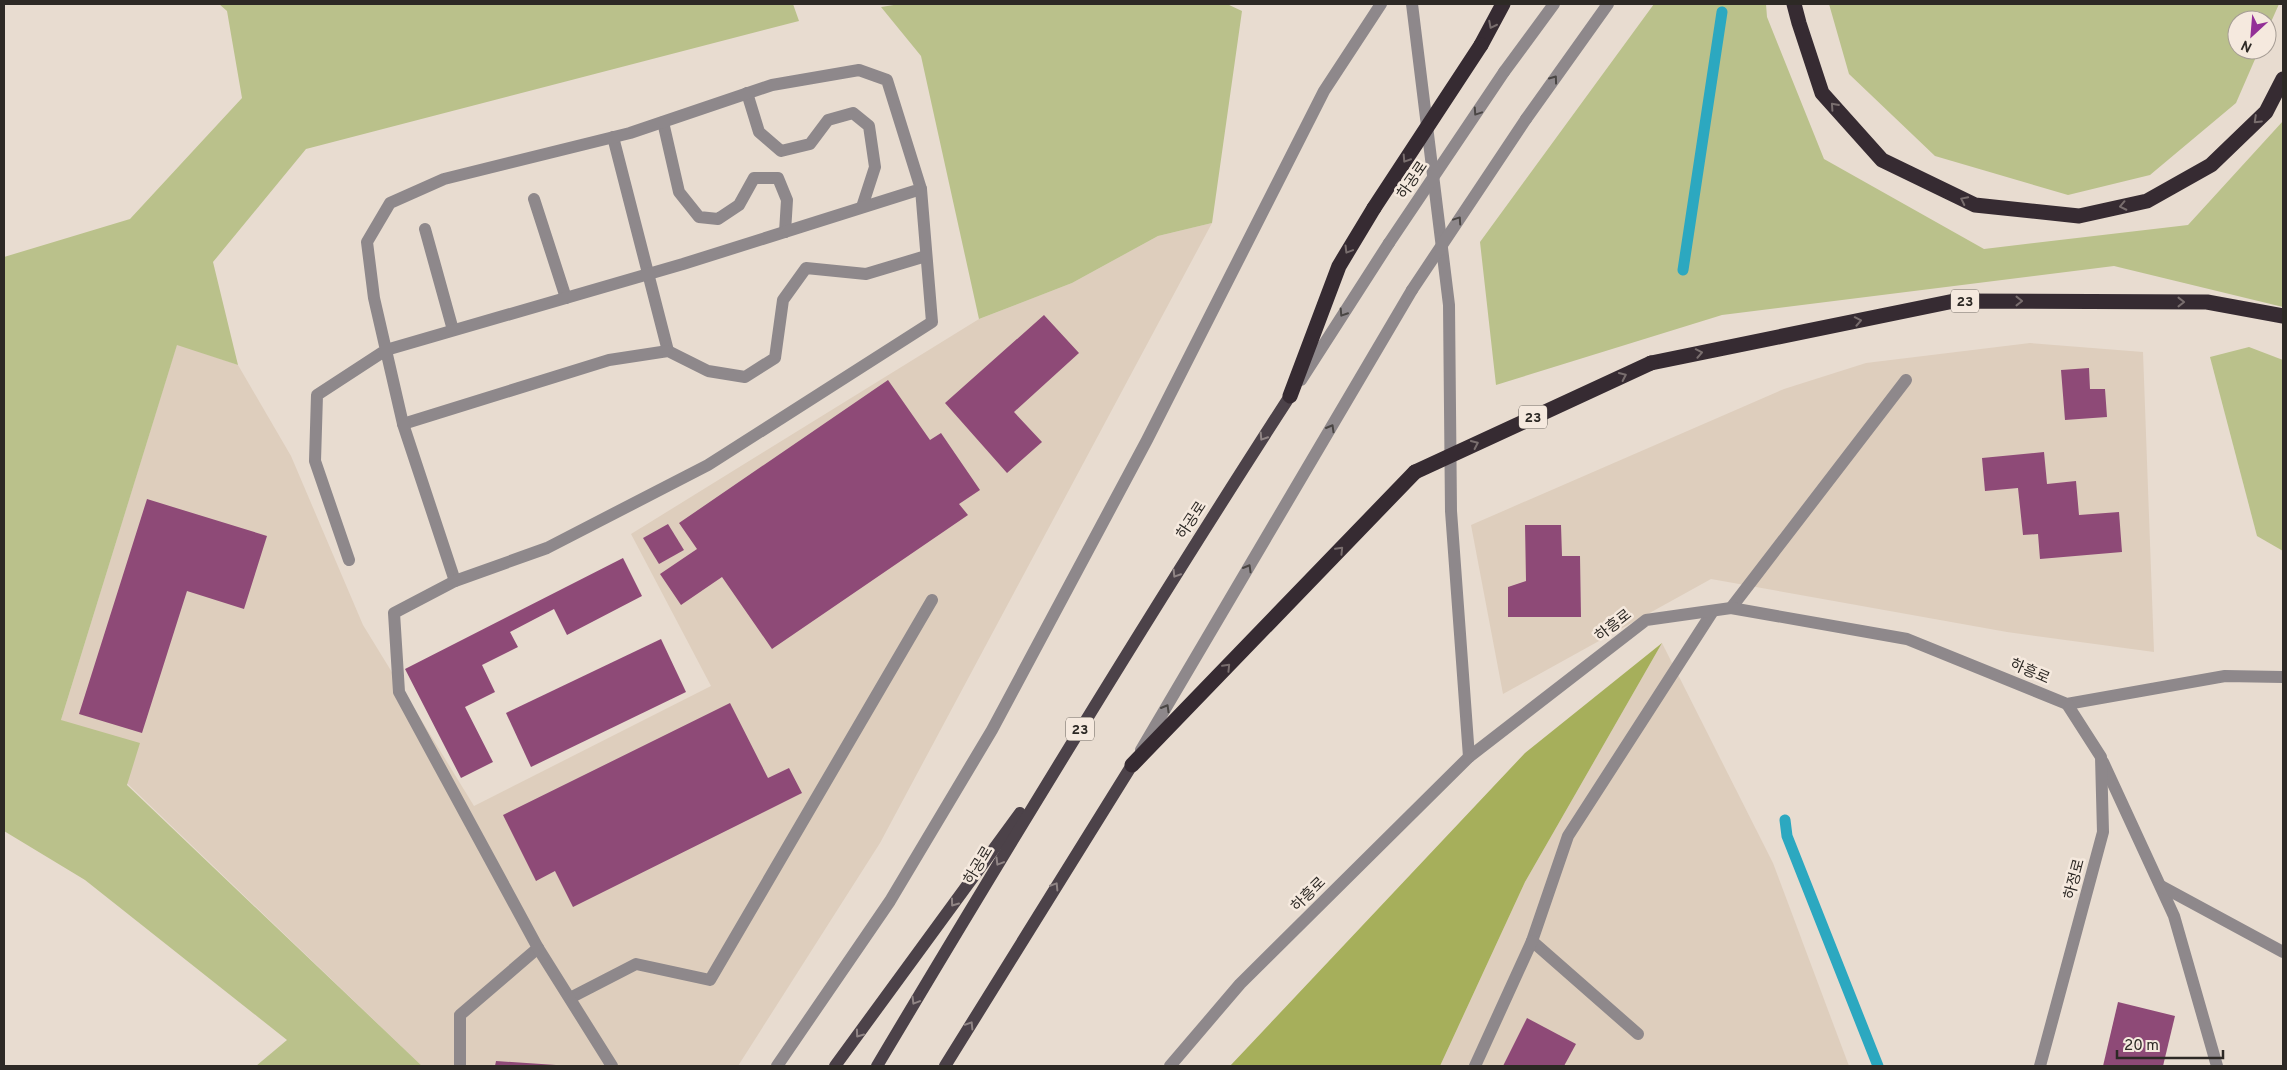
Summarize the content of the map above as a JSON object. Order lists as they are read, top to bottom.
{
  "streets": {
    "highway": ["23"],
    "main road": ["하공로"],
    "street": ["하흥로", "하정로"]
  },
  "crossings": [
    ["하공로", "23"],
    ["하흥로", "하정로"]
  ],
  "scale_bar": "20 m",
  "north": "bottom left"
}
